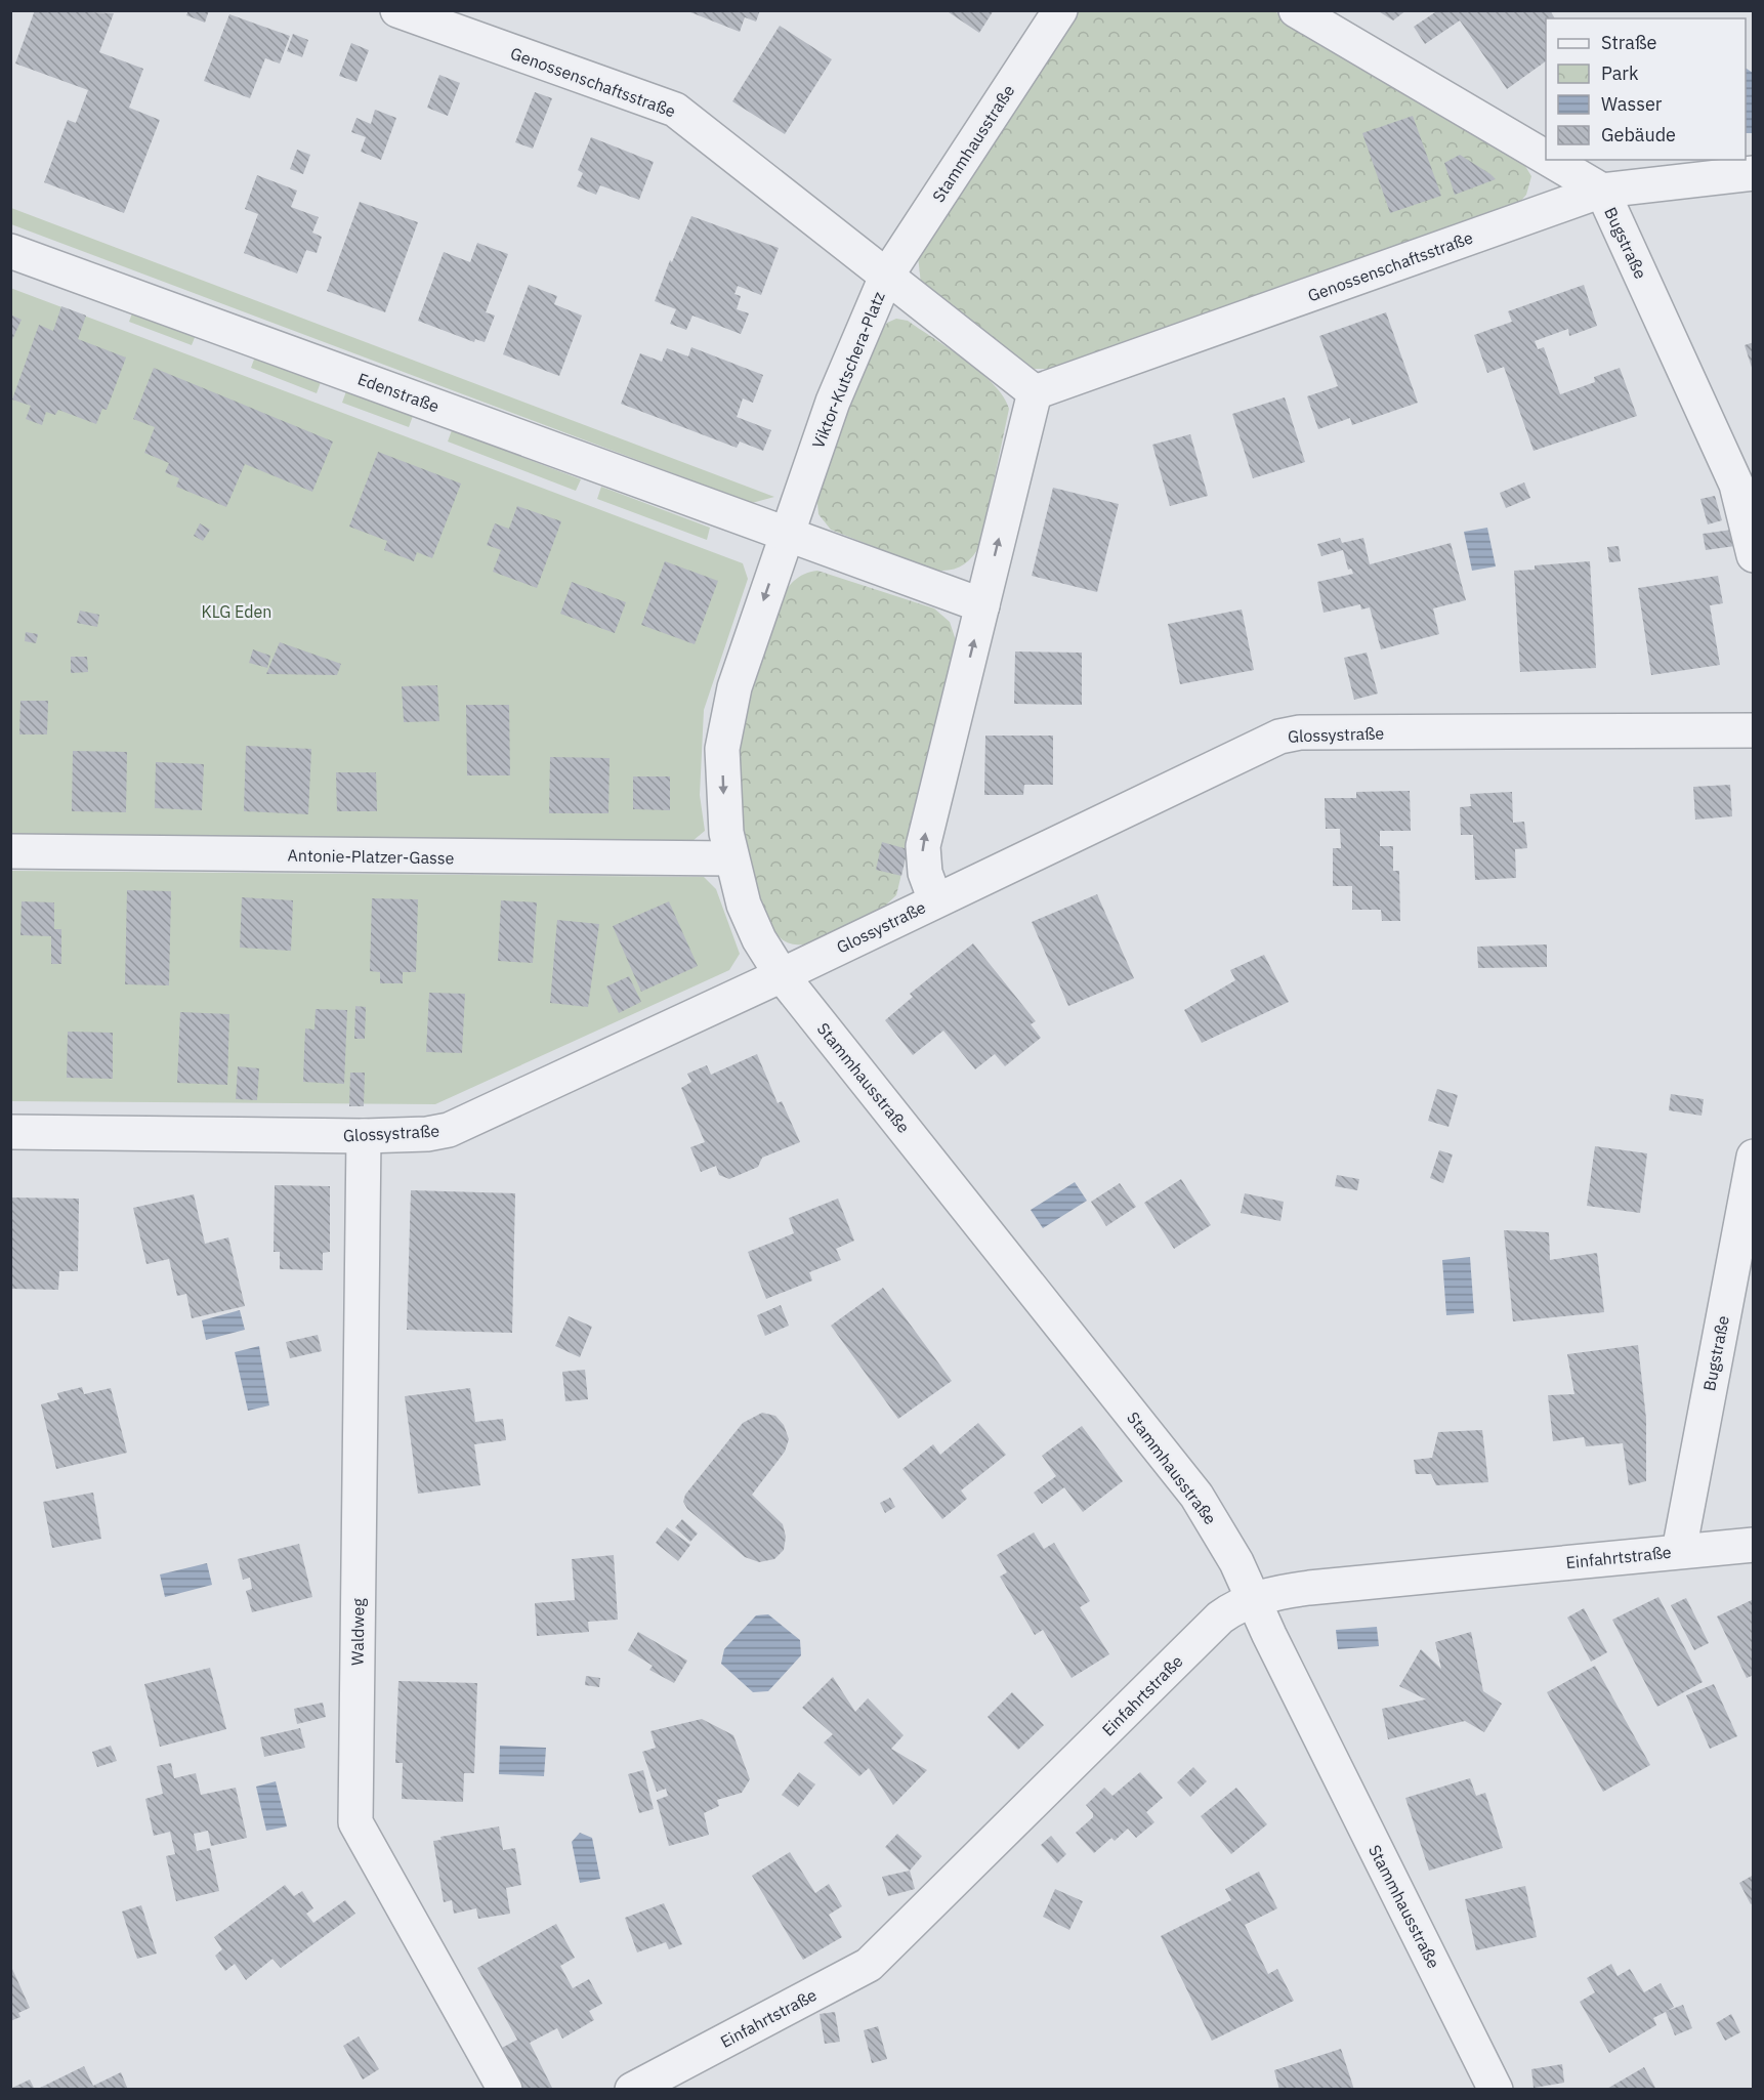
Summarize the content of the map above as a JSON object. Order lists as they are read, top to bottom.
{
  "streets": {
    "street": [
      "Genossenschaftsstraße",
      "Stammhausstraße",
      "Bugstraße",
      "Viktor-Kutschera-Platz",
      "Edenstraße",
      "Glossystraße",
      "Antonie-Platzer-Gasse",
      "Einfahrtstraße",
      "Waldweg"
    ]
  },
  "crossings": [
    ["Genossenschaftsstraße", "Stammhausstraße"],
    ["Genossenschaftsstraße", "Bugstraße"],
    ["Genossenschaftsstraße", "Viktor-Kutschera-Platz"],
    ["Stammhausstraße", "Viktor-Kutschera-Platz"],
    ["Stammhausstraße", "Glossystraße"],
    ["Stammhausstraße", "Einfahrtstraße"],
    ["Bugstraße", "Einfahrtstraße"],
    ["Viktor-Kutschera-Platz", "Edenstraße"],
    ["Viktor-Kutschera-Platz", "Glossystraße"],
    ["Viktor-Kutschera-Platz", "Antonie-Platzer-Gasse"],
    ["Glossystraße", "Waldweg"]
  ],
  "parks": ["KLG Eden"],
  "legend": [
    "Straße",
    "Park",
    "Wasser",
    "Gebäude"
  ]
}
